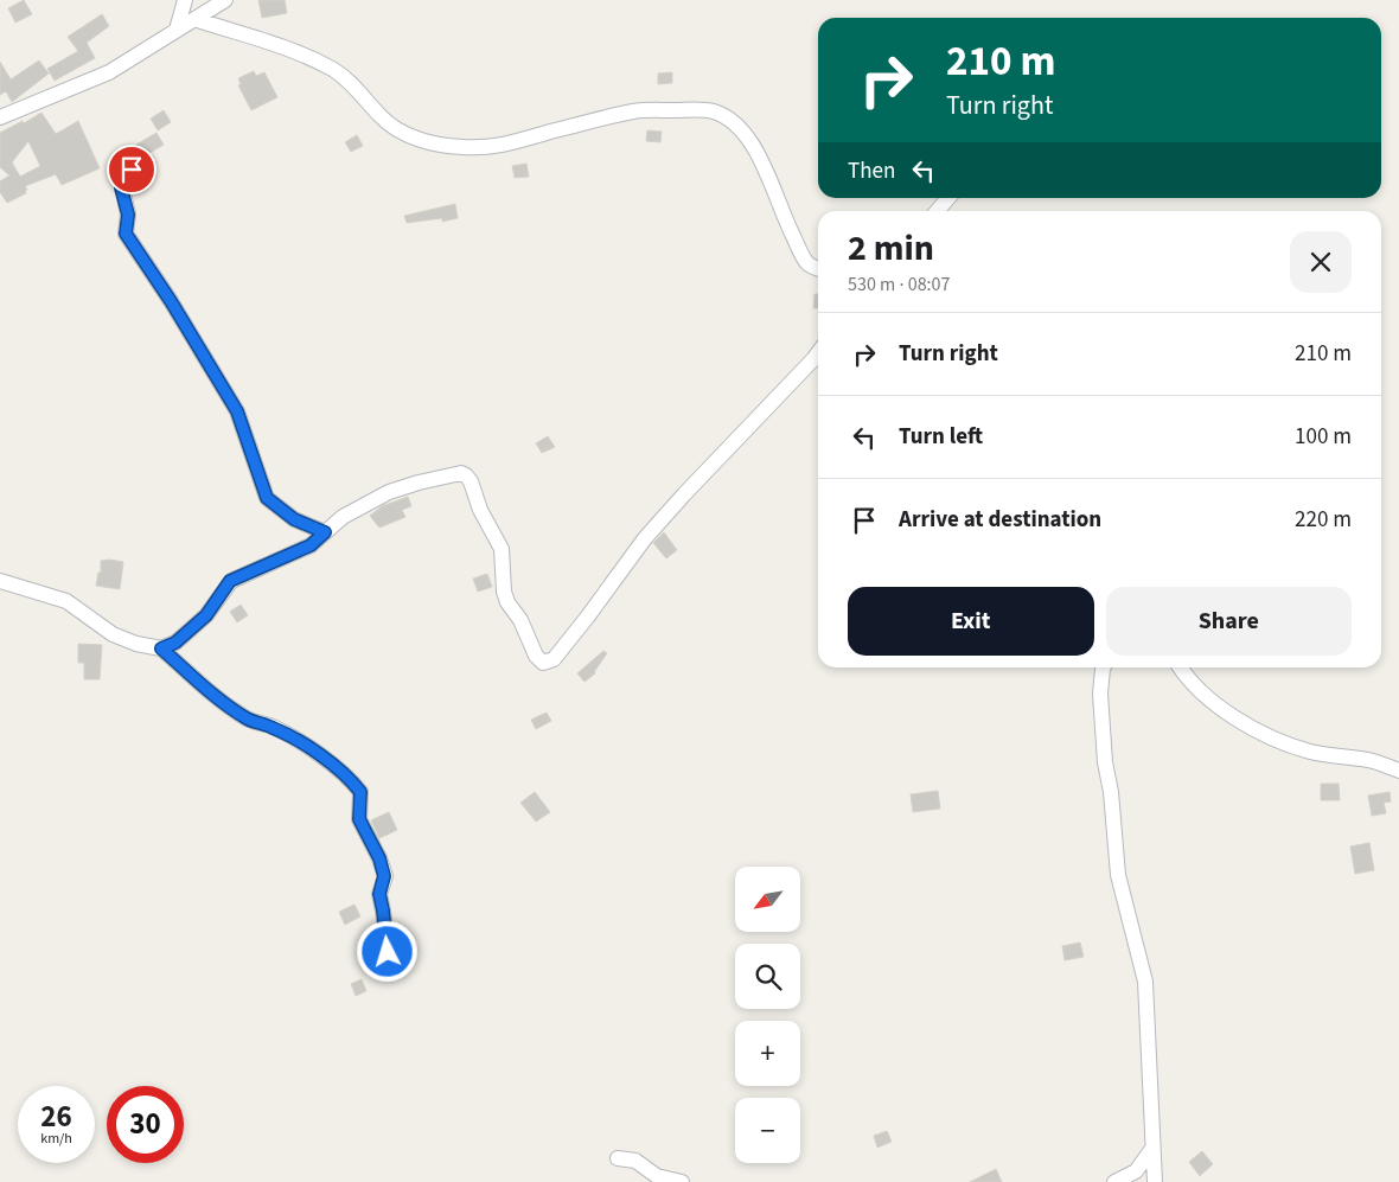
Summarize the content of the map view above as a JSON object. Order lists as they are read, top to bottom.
{
  "north": "bottom left",
  "page": {
    "turn": ["210 m", "Turn right"],
    "then": "Then",
    "heading": ["2 min", "530 m · 08:07"],
    "list": [
      {
        "name": "Turn right",
        "value": "210 m"
      },
      {
        "name": "Turn left",
        "value": "100 m"
      },
      {
        "name": "Arrive at destination",
        "value": "220 m"
      }
    ],
    "buttons": ["Exit", "Share"],
    "map_buttons": ["+", "−"],
    "speed": "26 km/h",
    "limit": "30"
  }
}
